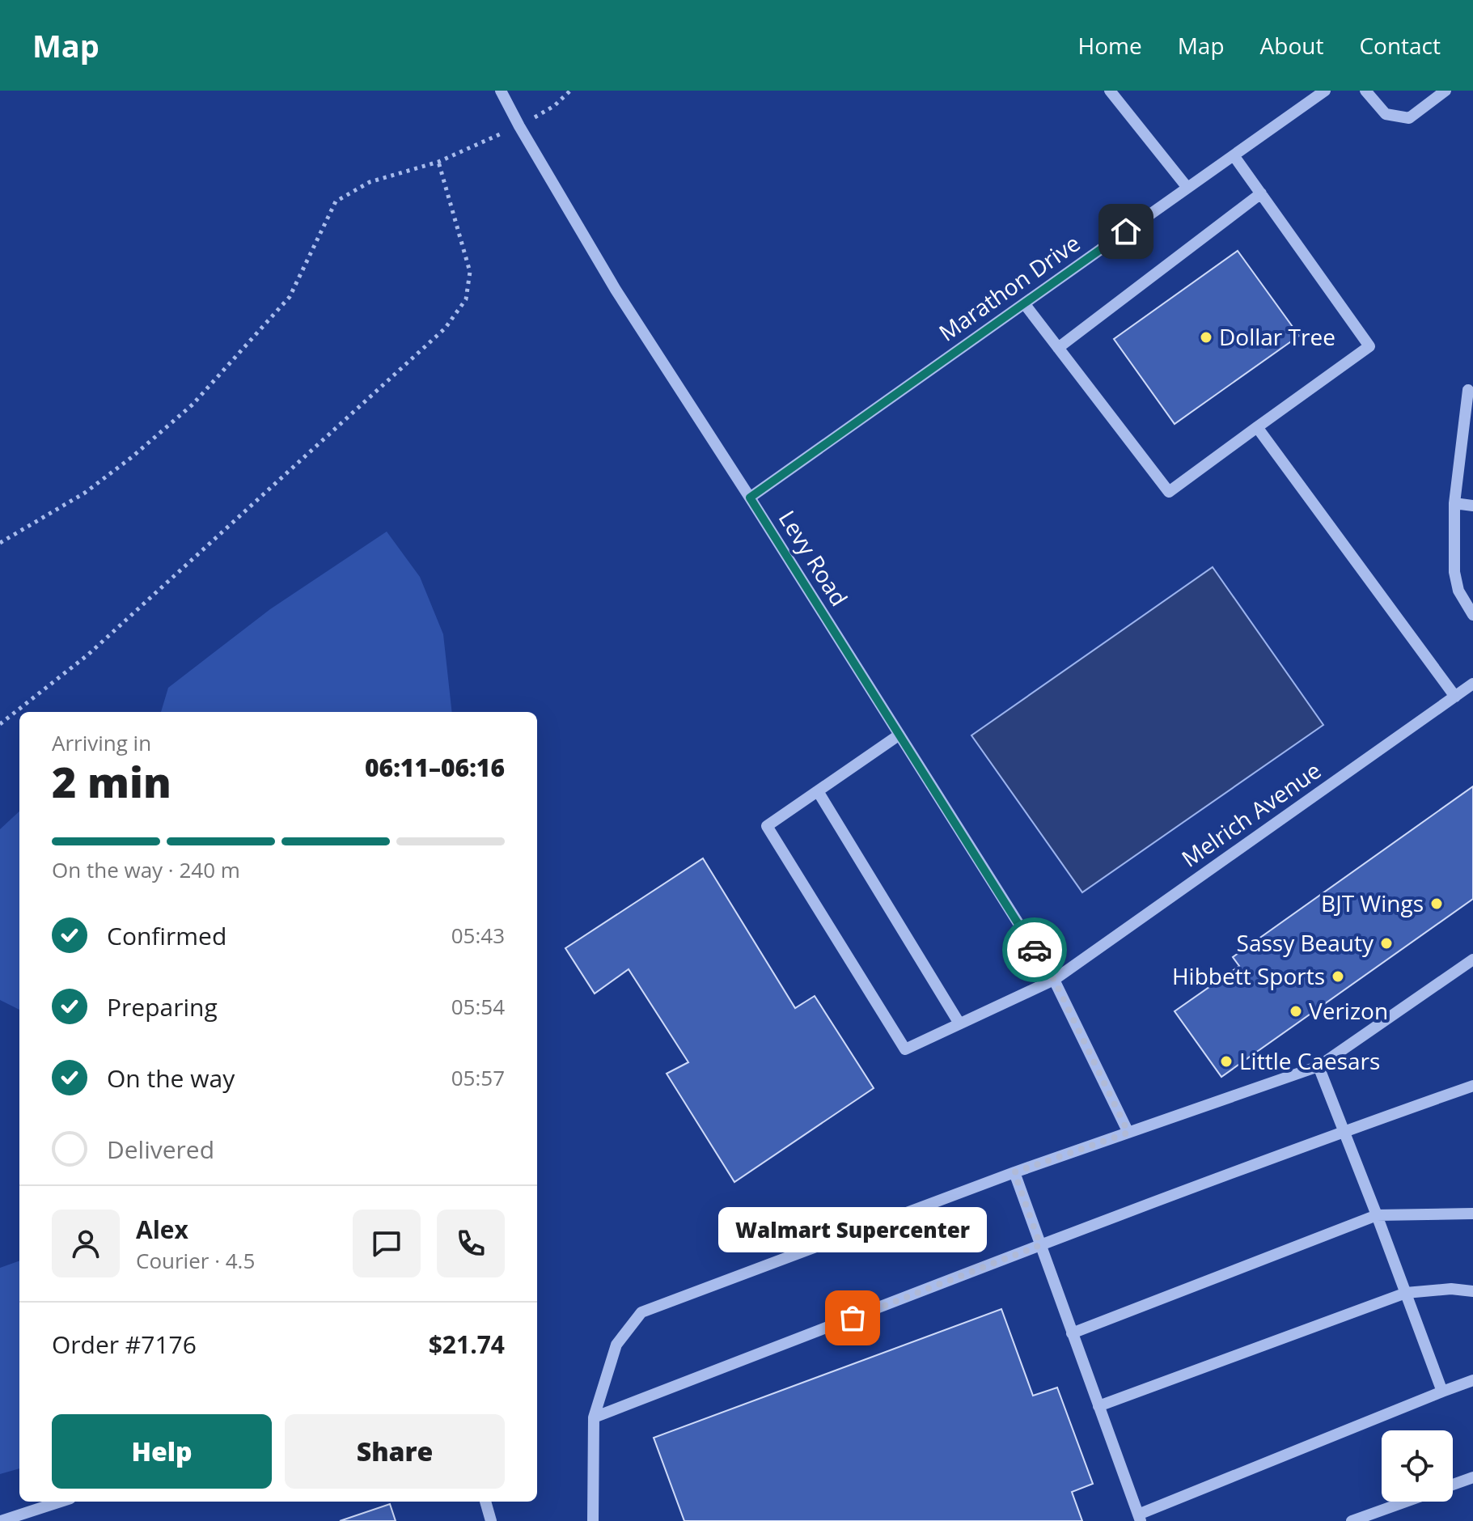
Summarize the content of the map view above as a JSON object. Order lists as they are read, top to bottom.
{
  "streets": {
    "street": ["Marathon Drive", "Levy Road", "Melrich Avenue"]
  },
  "crossings": [
    ["Marathon Drive", "Levy Road"],
    ["Levy Road", "Melrich Avenue"]
  ],
  "places": [
    "Dollar Tree",
    "BJT Wings",
    "Sassy Beauty",
    "Hibbett Sports",
    "Verizon",
    "Little Caesars",
    "Walmart Supercenter"
  ],
  "page": {
    "header": "Map",
    "nav": [
      "Home",
      "Map",
      "About",
      "Contact"
    ],
    "heading": ["2 min", "Arriving in", "06:11–06:16"],
    "panel": [
      "Alex",
      "Courier · 4.5",
      "Order #7176",
      "$21.74"
    ],
    "bar": "On the way · 240 m",
    "list": [
      ["Confirmed", "05:43"],
      ["Preparing", "05:54"],
      ["On the way", "05:57"],
      "Delivered"
    ],
    "bubble": "Walmart Supercenter",
    "buttons": ["Help", "Share"]
  }
}
